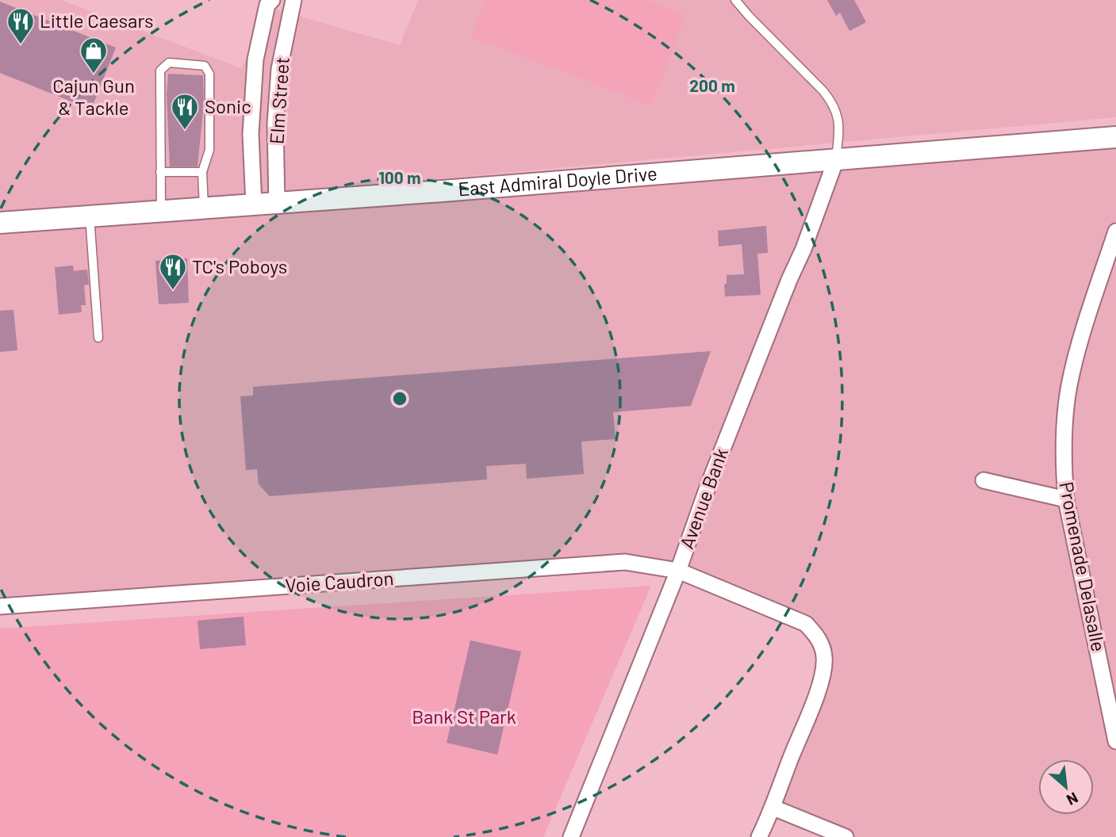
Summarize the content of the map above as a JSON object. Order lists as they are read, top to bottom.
{
  "streets": {
    "main road": ["East Admiral Doyle Drive"],
    "street": [
      "Elm Street",
      "Avenue Bank",
      "Promenade Delasalle",
      "Voie Caudron"
    ]
  },
  "crossings": [
    ["Elm Street", "East Admiral Doyle Drive"],
    ["East Admiral Doyle Drive", "Avenue Bank"],
    ["Avenue Bank", "Voie Caudron"]
  ],
  "parks": ["Bank St Park"],
  "places": {
    "restaurant": ["Little Caesars", "Sonic", "TC's Poboys"],
    "shop": ["Cajun Gun & Tackle"]
  },
  "north": "bottom right",
  "rings": ["200 m", "100 m"]
}
